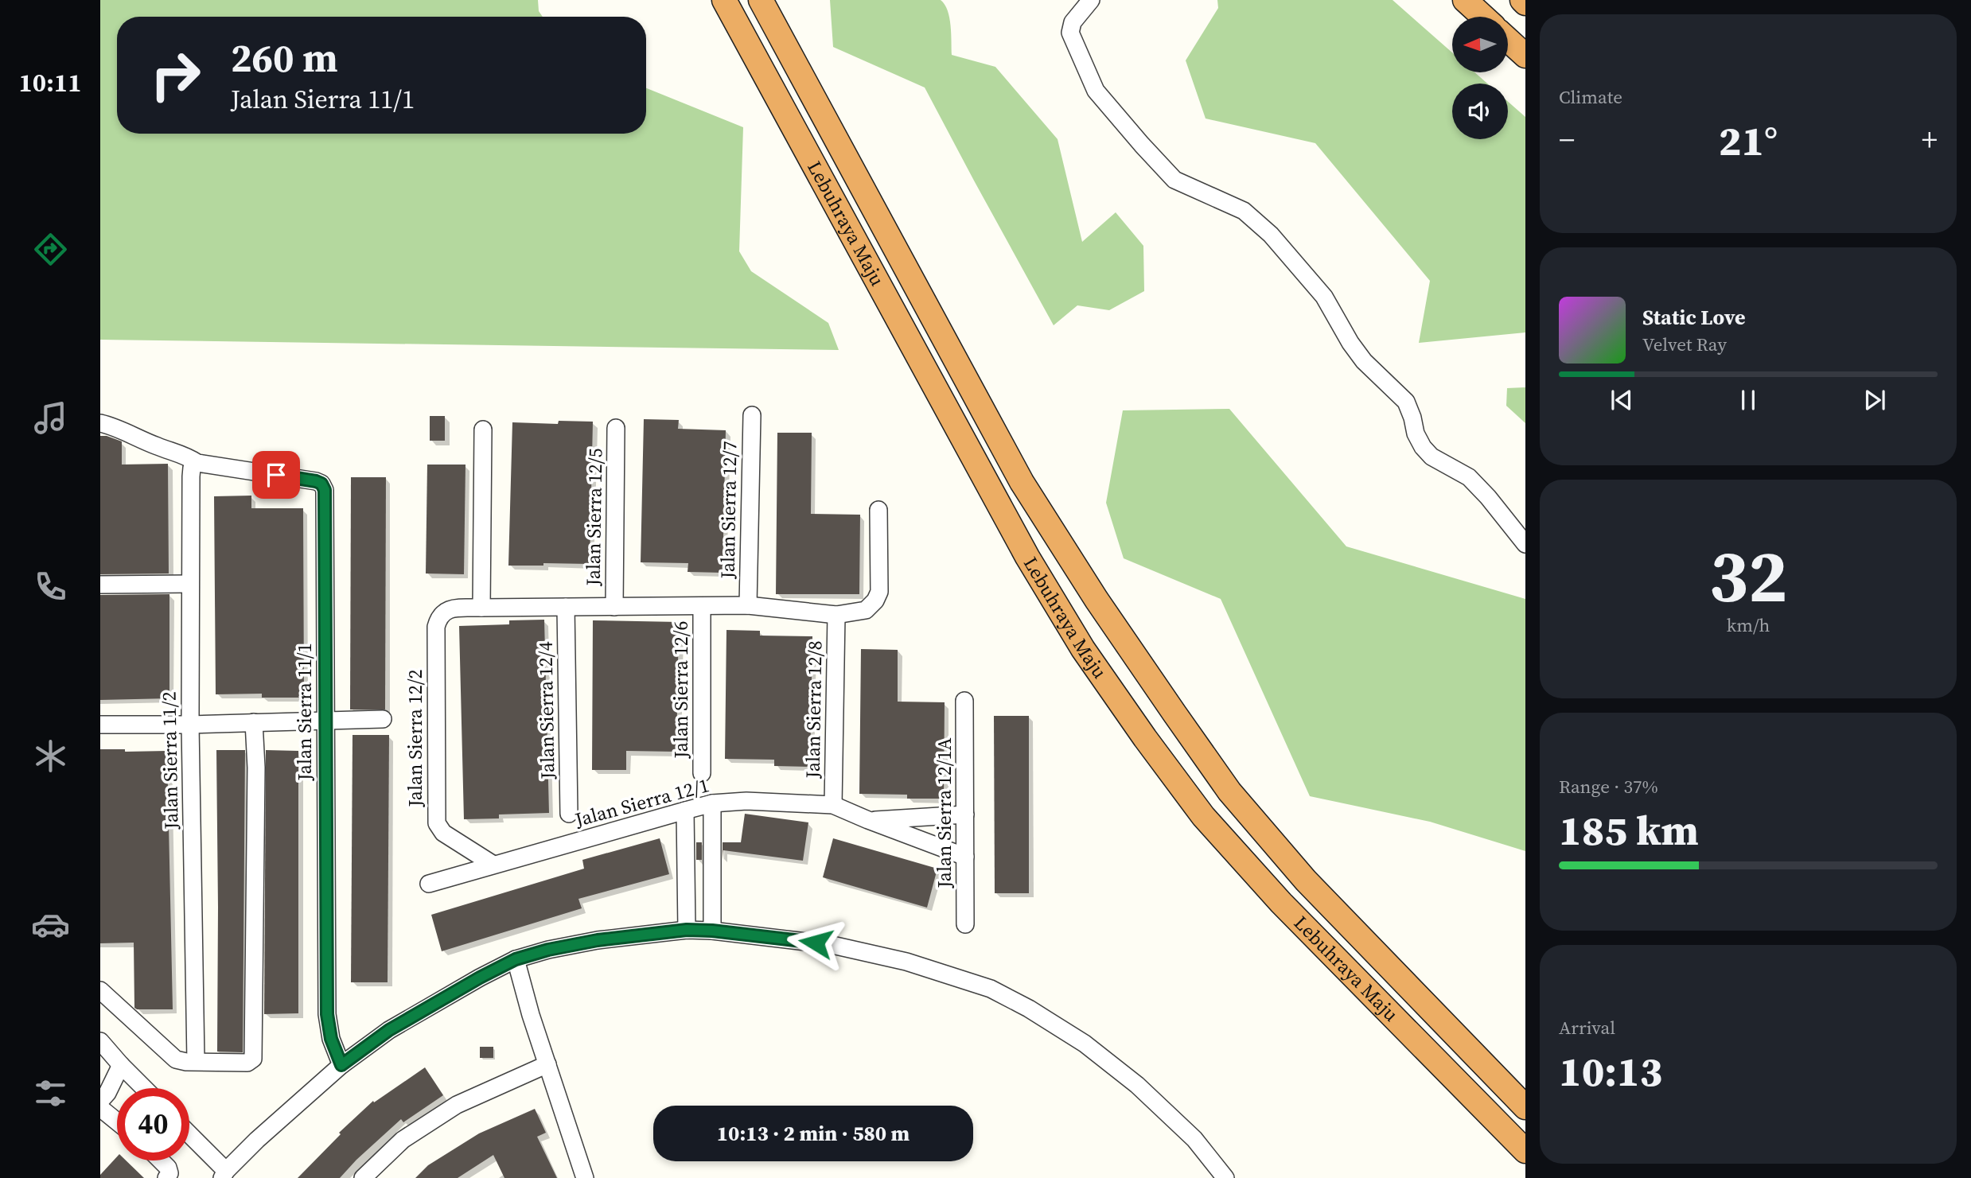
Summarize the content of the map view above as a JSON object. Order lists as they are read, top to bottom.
{
  "streets": {
    "highway": ["Lebuhraya Maju"],
    "street": [
      "Jalan Sierra 12/7",
      "Jalan Sierra 12/5",
      "Jalan Sierra 12/6",
      "Jalan Sierra 12/8",
      "Jalan Sierra 12/4",
      "Jalan Sierra 11/1",
      "Jalan Sierra 12/2",
      "Jalan Sierra 11/2",
      "Jalan Sierra 12/1",
      "Jalan Sierra 12/1A"
    ]
  },
  "crossings": [
    ["Jalan Sierra 12/8", "Jalan Sierra 12/1"],
    ["Jalan Sierra 11/1", "Jalan Sierra 11/2"],
    ["Jalan Sierra 12/2", "Jalan Sierra 12/1"],
    ["Jalan Sierra 12/1", "Jalan Sierra 12/1A"]
  ],
  "north": "left",
  "page": {
    "tabs": "10:11",
    "tile": [
      "Climate",
      ["32", "km/h"],
      ["Range · 37%", "185 km"],
      ["Arrival", "10:13"]
    ],
    "turn": ["260 m", "Jalan Sierra 11/1"],
    "heat": ["−", "21°", "+"],
    "song": ["Static Love", "Velvet Ray"],
    "limit": "40",
    "trip": "10:13 · 2 min · 580 m"
  }
}
